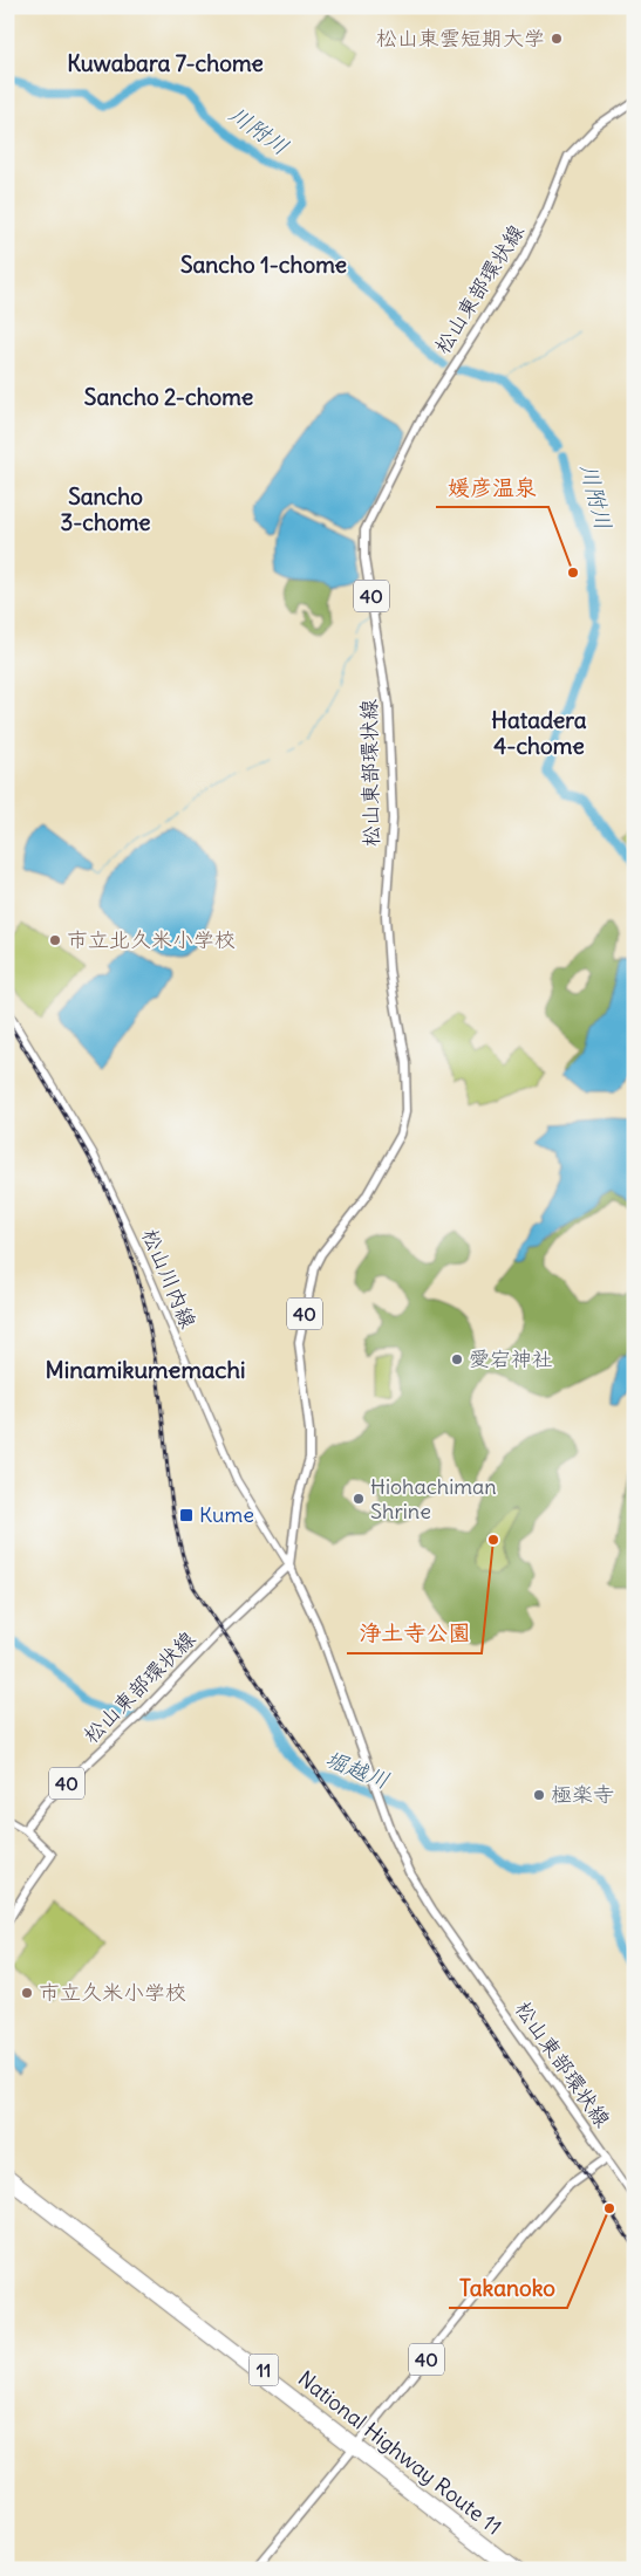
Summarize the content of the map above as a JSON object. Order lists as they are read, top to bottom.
{
  "streets": {
    "highway": ["11", "National Highway Route 11"],
    "main road": ["松山東部環状線", "40", "松山川内線"]
  },
  "crossings": [
    ["松山東部環状線", "松山川内線"],
    ["松山東部環状線", "National Highway Route 11"]
  ],
  "districts": [
    "Kuwabara 7-chome",
    "Sancho 1-chome",
    "Sancho 2-chome",
    "Sancho 3-chome",
    "Hatadera 4-chome",
    "Minamikumemachi"
  ],
  "water": ["川附川", "堀越川"],
  "places": {
    "other": [
      "松山東雲短期大学",
      "媛彦温泉",
      "市立北久米小学校",
      "愛宕神社",
      "Hiohachiman Shrine",
      "浄土寺公園",
      "極楽寺",
      "市立久米小学校",
      "Takanoko"
    ],
    "transit": ["Kume"]
  }
}
